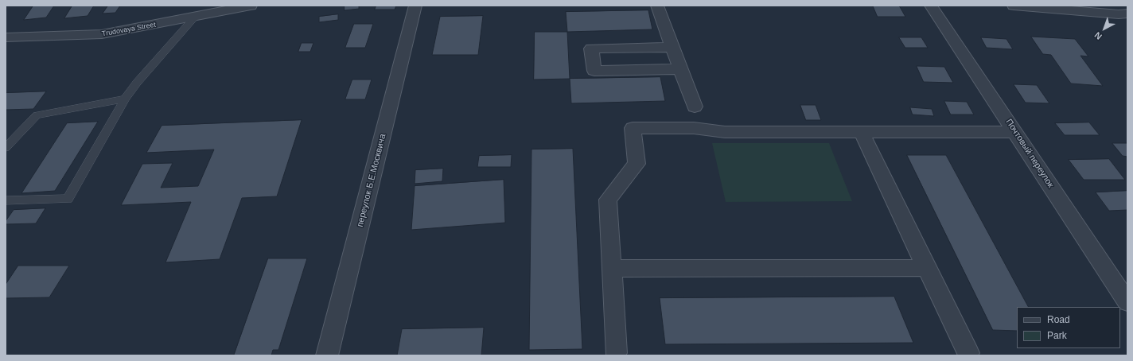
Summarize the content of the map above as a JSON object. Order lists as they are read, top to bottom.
{
  "streets": {
    "street": ["Trudovaya Street", "Почтовый переулок", "переулок Б.Е.Москвича"]
  },
  "legend": ["Road", "Park"],
  "north": "bottom left"
}
